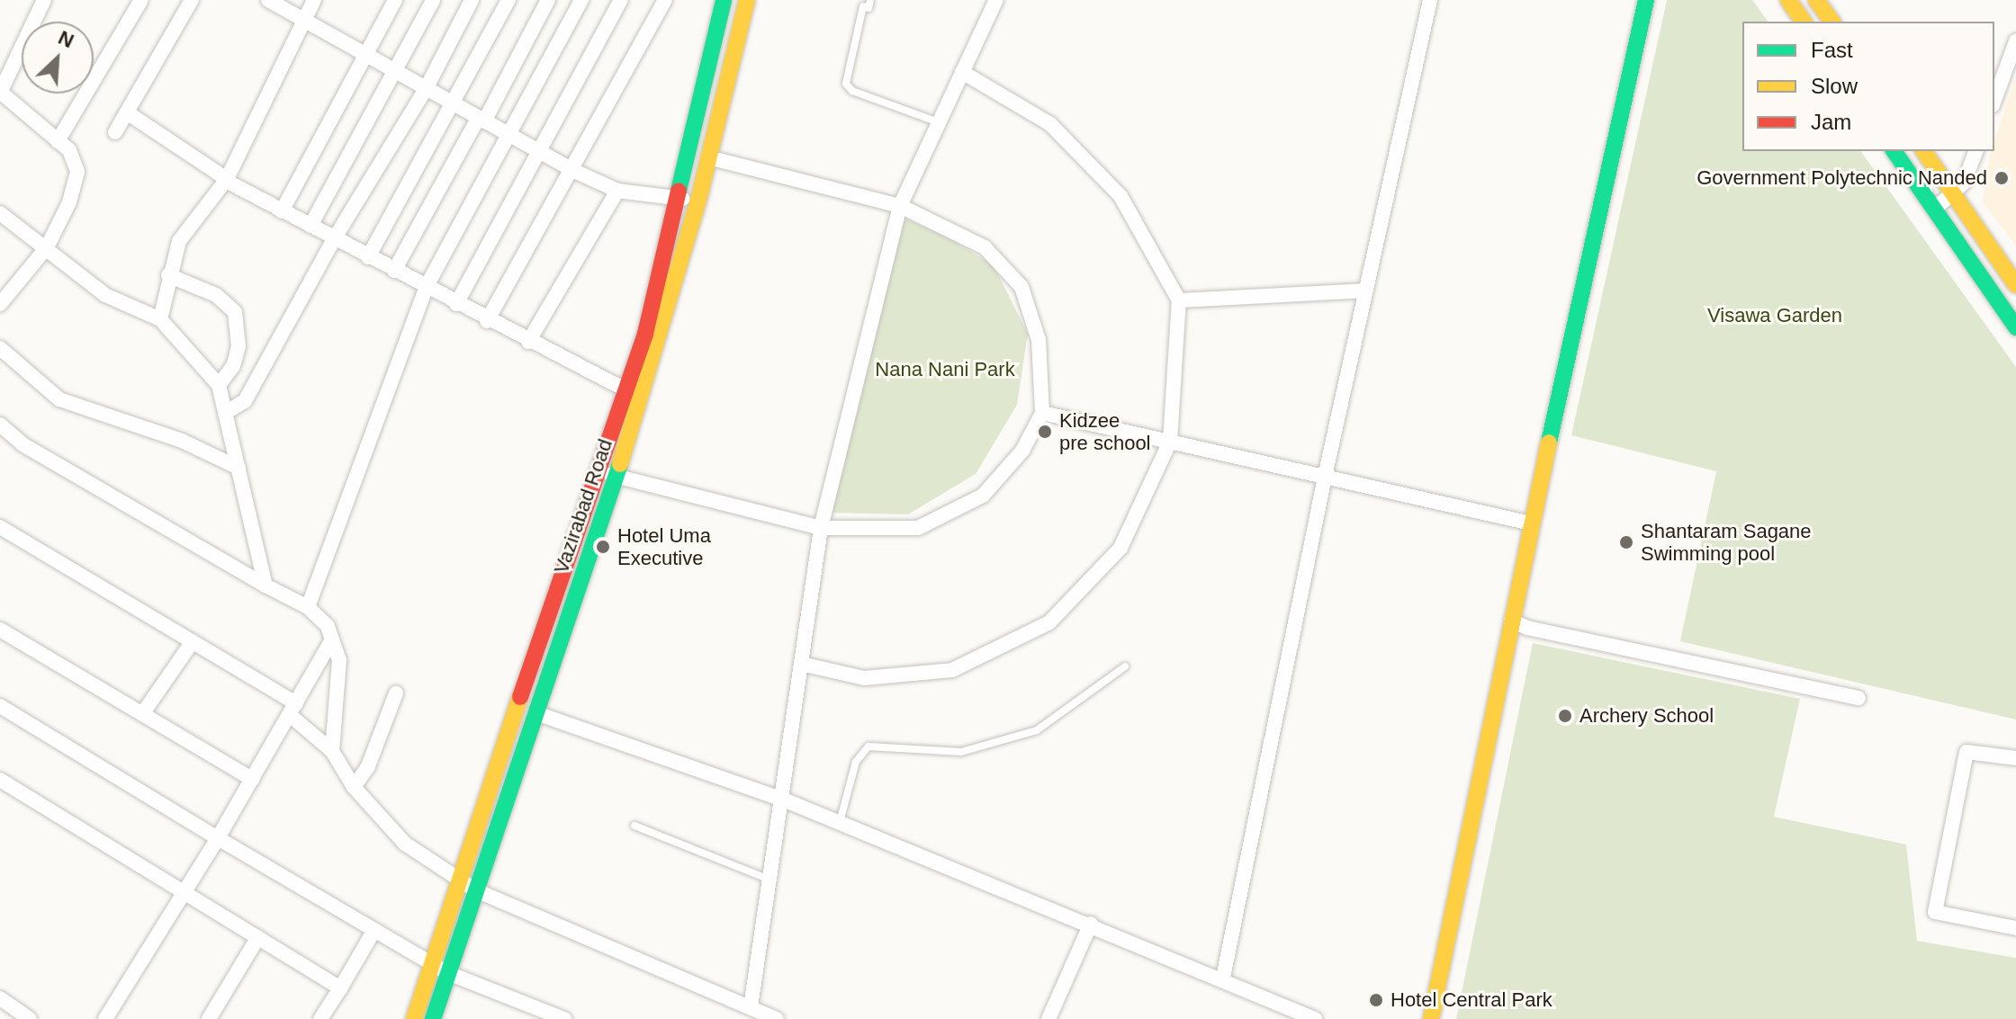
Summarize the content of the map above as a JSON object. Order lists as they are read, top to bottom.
{
  "streets": {
    "main road": ["Vazirabad Road"]
  },
  "parks": ["Visawa Garden", "Nana Nani Park"],
  "places": [
    "Government Polytechnic Nanded",
    "Kidzee pre school",
    "Shantaram Sagane Swimming pool",
    "Hotel Uma Executive",
    "Archery School",
    "Hotel Central Park"
  ],
  "legend": ["Fast", "Slow", "Jam"],
  "north": "top right"
}
